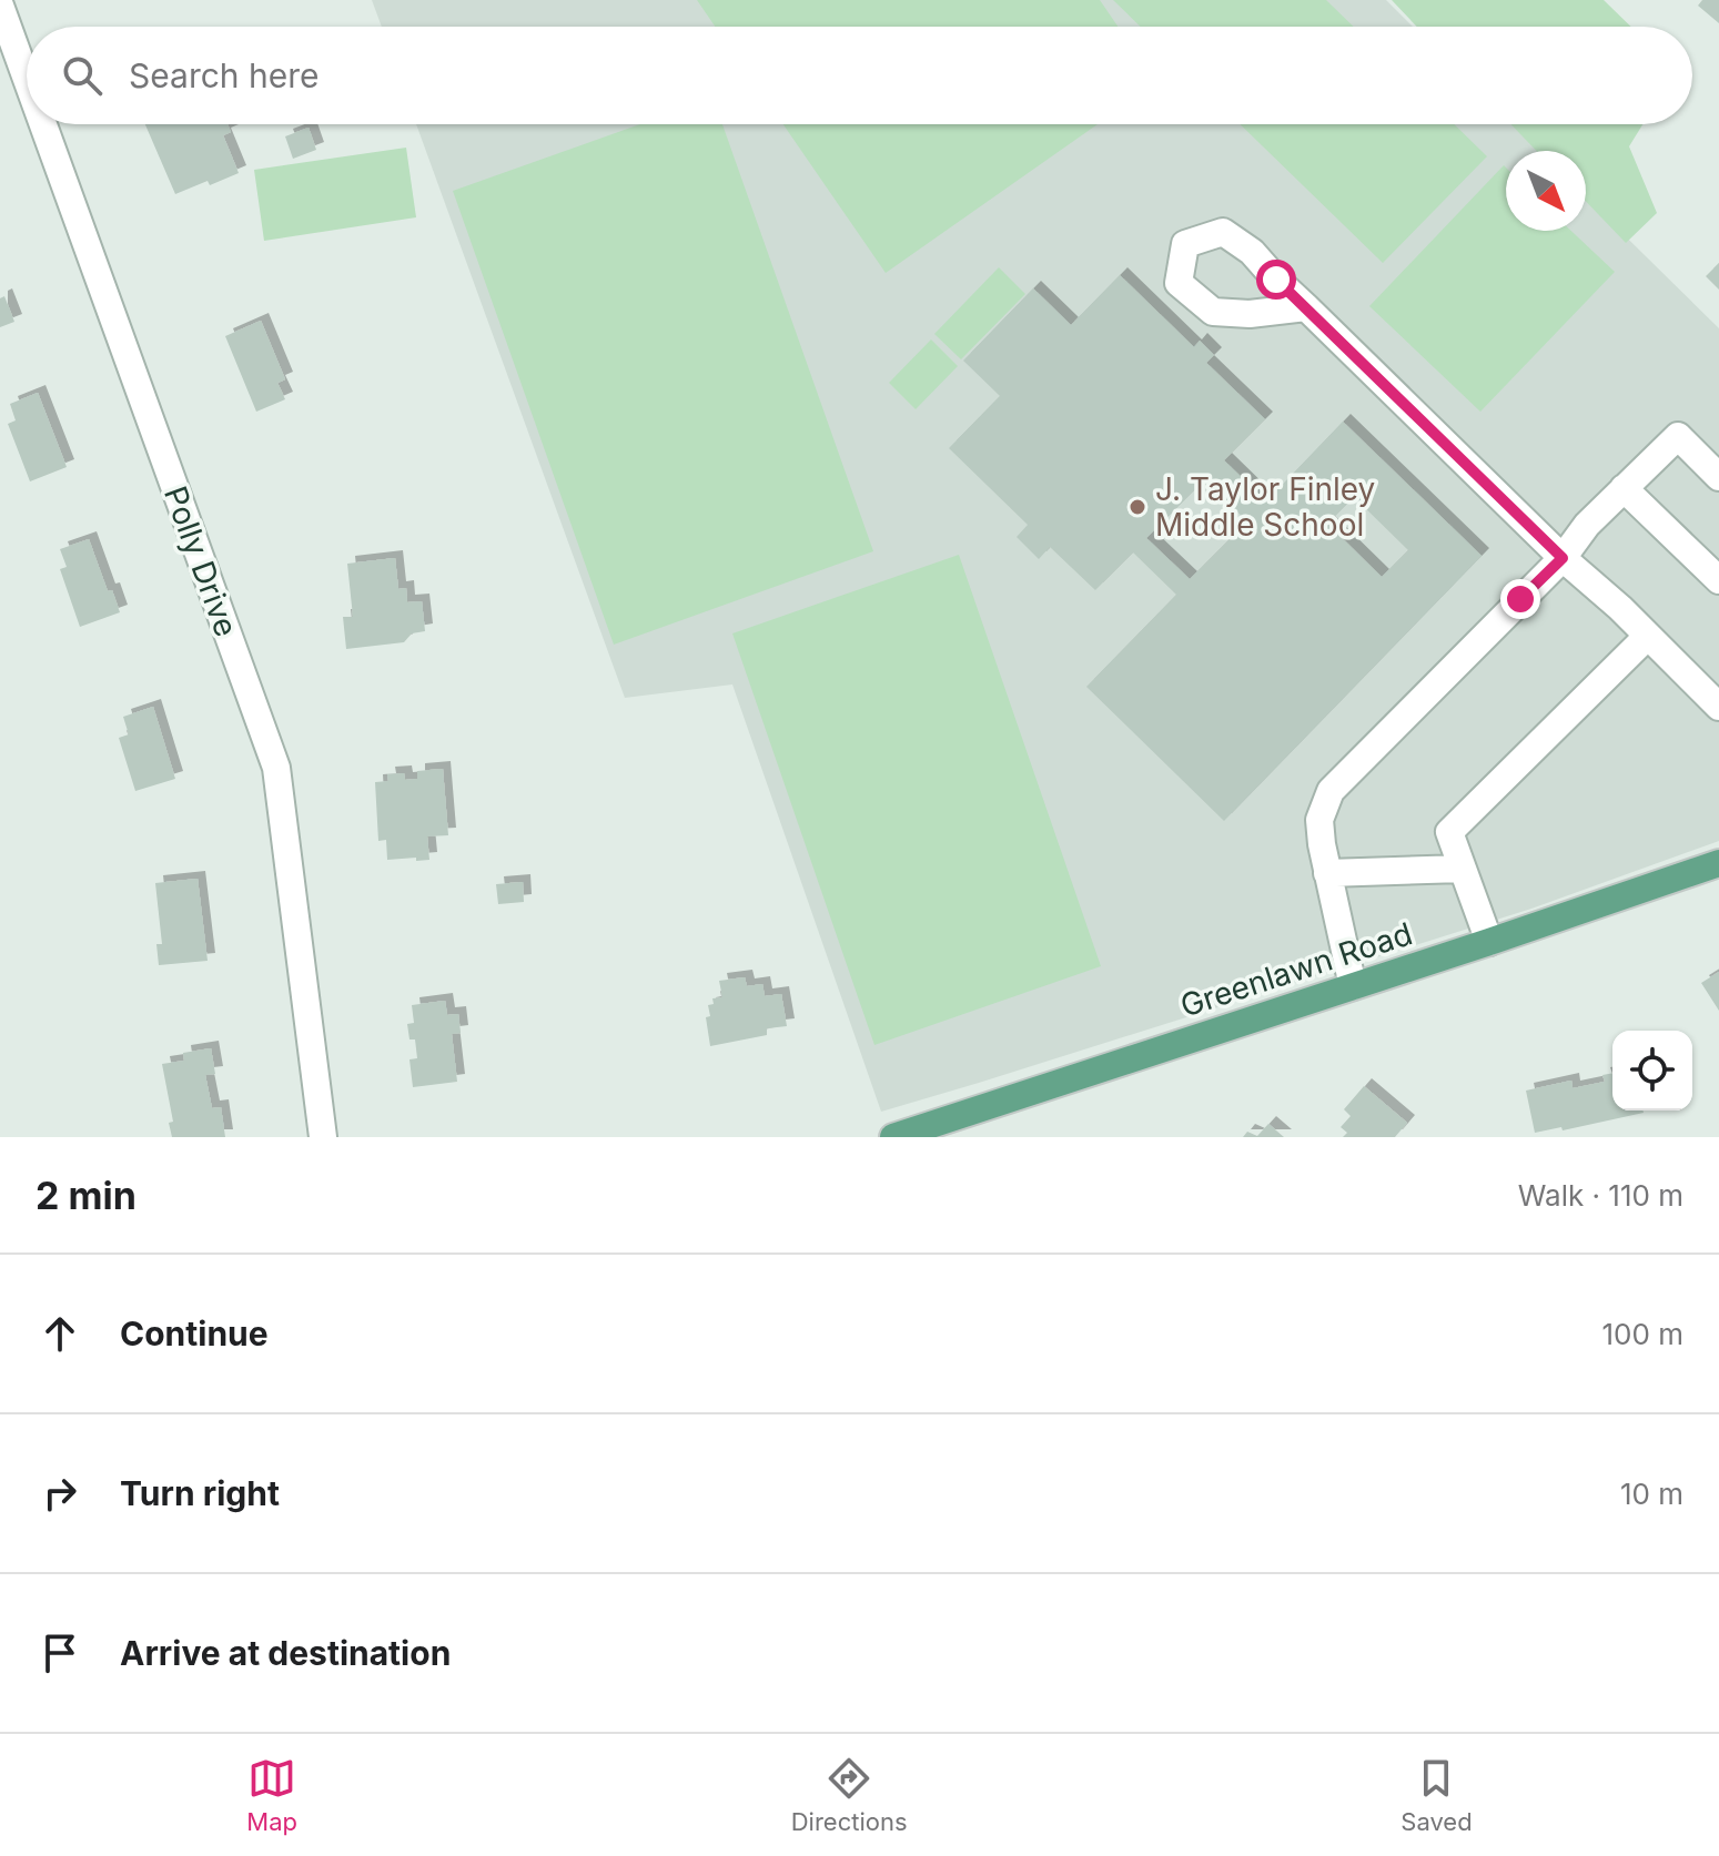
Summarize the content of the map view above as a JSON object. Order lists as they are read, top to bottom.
{
  "streets": {
    "main road": ["Greenlawn Road"],
    "street": ["Polly Drive"]
  },
  "places": ["J. Taylor Finley Middle School"],
  "north": "bottom right",
  "page": {
    "search": "Search here",
    "heading": ["2 min", "Walk · 110 m"],
    "list": [
      ["Continue", "100 m"],
      ["Turn right", "10 m"],
      "Arrive at destination"
    ],
    "nav": ["Map", "Directions", "Saved"]
  }
}
